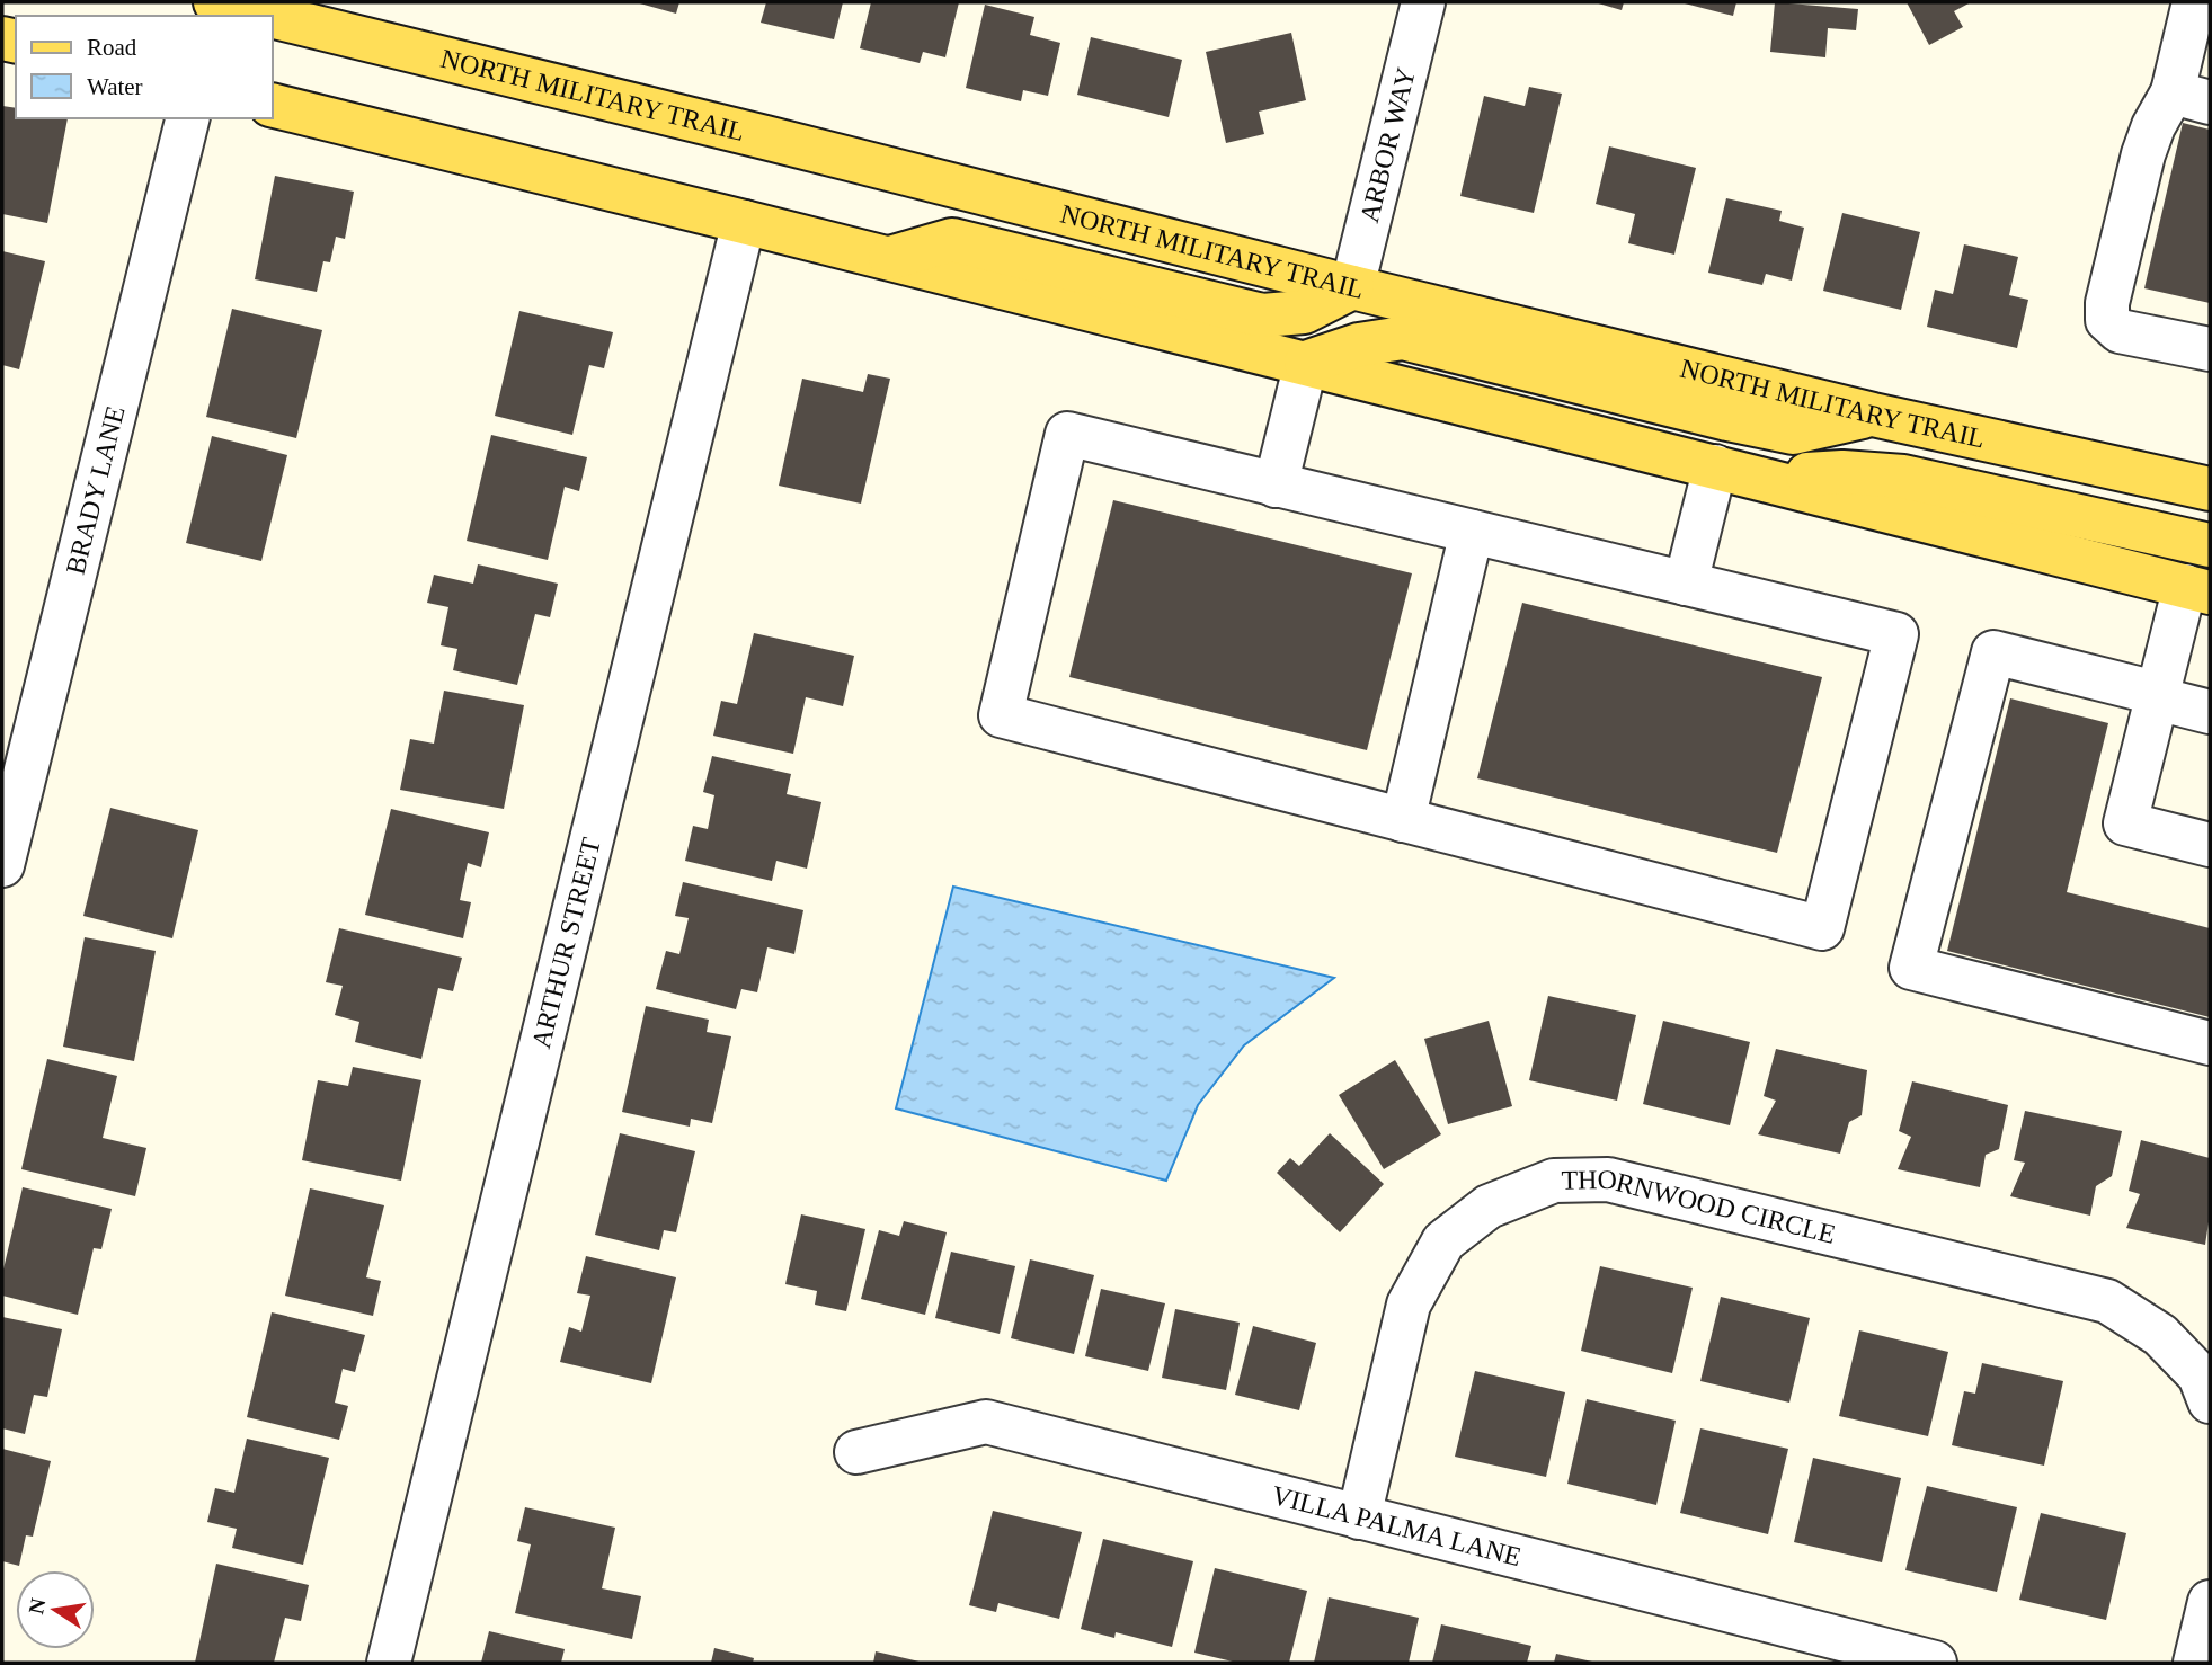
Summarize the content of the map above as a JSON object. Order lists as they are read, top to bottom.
{
  "streets": {
    "main road": ["NORTH MILITARY TRAIL"],
    "street": [
      "ARBOR WAY",
      "BRADY LANE",
      "ARTHUR STREET",
      "THORNWOOD CIRCLE",
      "VILLA PALMA LANE"
    ]
  },
  "crossings": [
    ["NORTH MILITARY TRAIL", "ARBOR WAY"],
    ["THORNWOOD CIRCLE", "VILLA PALMA LANE"]
  ],
  "legend": ["Road", "Water"],
  "north": "left"
}
